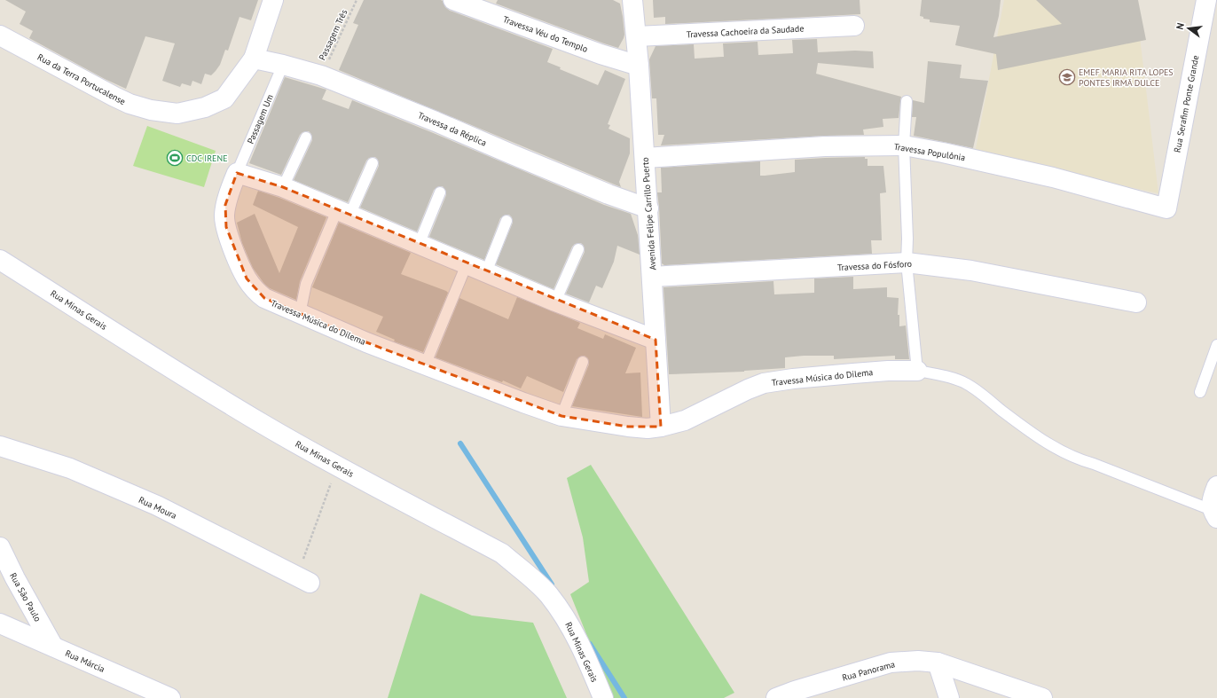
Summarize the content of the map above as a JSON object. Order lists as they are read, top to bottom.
{
  "streets": {
    "street": [
      "Travessa Cachoeira da Saudade",
      "Travessa Véu do Templo",
      "Rua da Terra Portucalense",
      "Rua Serafim Ponte Grande",
      "Travessa da Réplica",
      "Travessa Populônia",
      "Avenida Felipe Carrillo Puerto",
      "Travessa do Fósforo",
      "Rua Minas Gerais",
      "Travessa Música do Dilema",
      "Rua Moura",
      "Rua São Paulo",
      "Rua Márcia",
      "Rua Panorama"
    ],
    "lane": ["Passagem Um"],
    "path": ["Passagem Três"]
  },
  "crossings": [
    ["Travessa Cachoeira da Saudade", "Avenida Felipe Carrillo Puerto"],
    ["Travessa Véu do Templo", "Avenida Felipe Carrillo Puerto"],
    ["Passagem Três", "Travessa da Réplica"],
    ["Rua da Terra Portucalense", "Travessa da Réplica"],
    ["Rua Serafim Ponte Grande", "Travessa Populônia"],
    ["Passagem Um", "Travessa da Réplica"],
    ["Passagem Um", "Travessa Música do Dilema"],
    ["Travessa da Réplica", "Avenida Felipe Carrillo Puerto"],
    ["Travessa Populônia", "Avenida Felipe Carrillo Puerto"],
    ["Avenida Felipe Carrillo Puerto", "Travessa do Fósforo"],
    ["Avenida Felipe Carrillo Puerto", "Travessa Música do Dilema"],
    ["Rua São Paulo", "Rua Márcia"]
  ],
  "places": {
    "school or university": ["EMEF MARIA RITA LOPES PONTES IRMÃ DULCE"],
    "sports": ["CDC IRENE"]
  },
  "north": "left"
}
